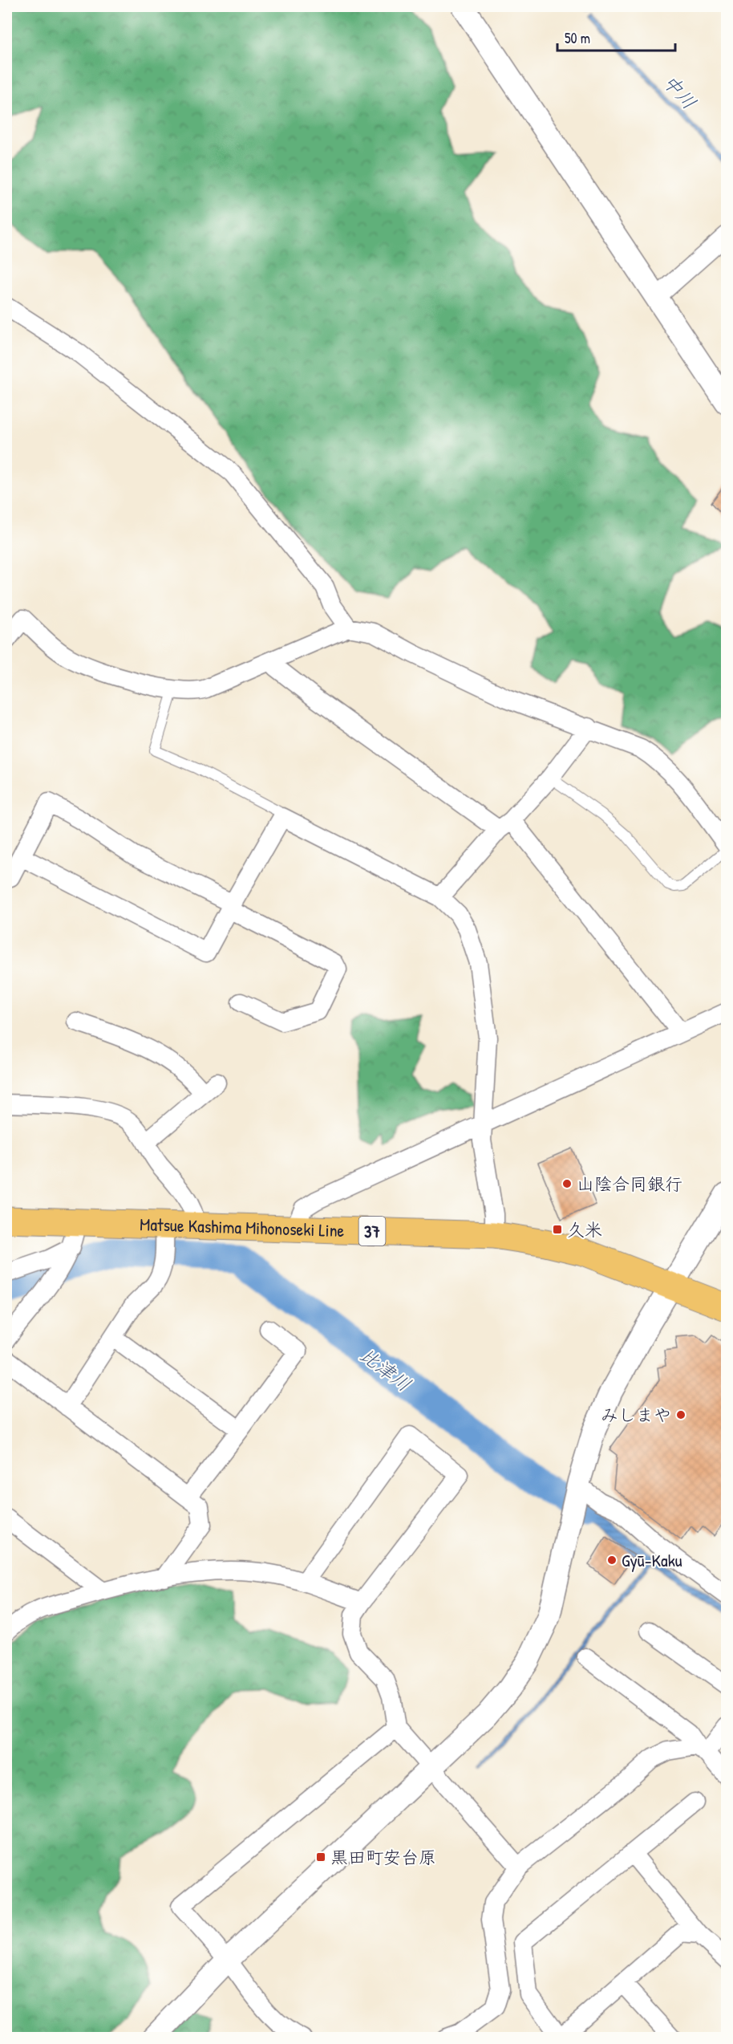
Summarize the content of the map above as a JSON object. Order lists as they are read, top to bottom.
{
  "streets": {
    "main road": ["Matsue Kashima Mihonoseki Line", "37"]
  },
  "water": ["中川", "比津川"],
  "places": {
    "other": ["山陰合同銀行", "みしまや", "Gyū-Kaku"],
    "transit": ["久米", "黒田町安台原"]
  },
  "scale_bar": "50 m"
}
